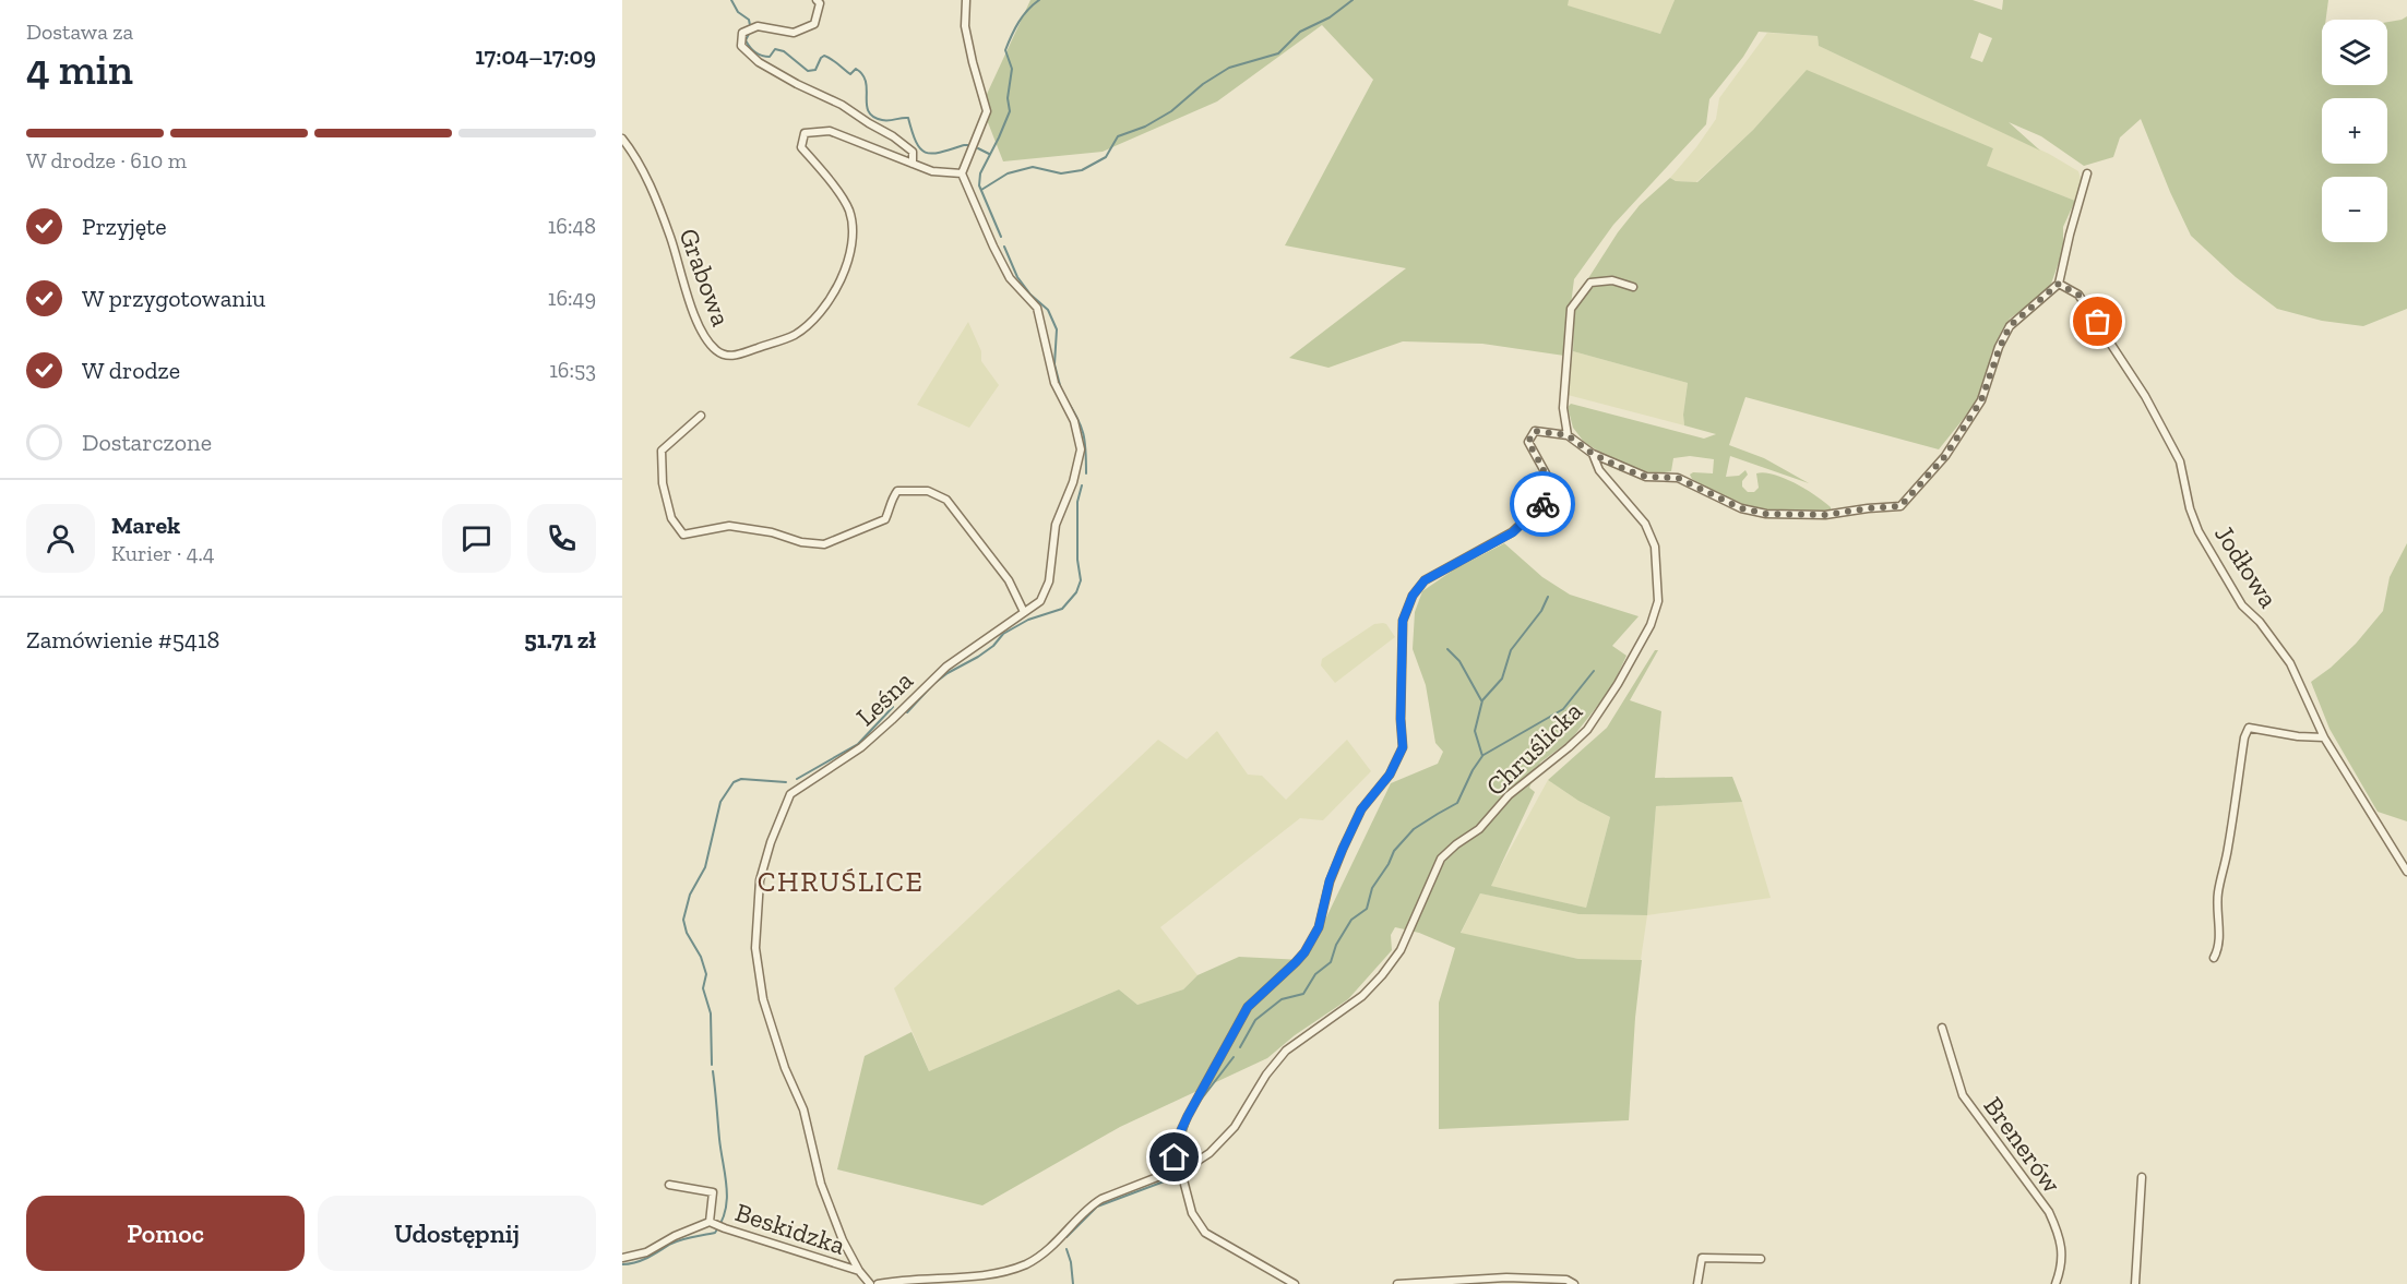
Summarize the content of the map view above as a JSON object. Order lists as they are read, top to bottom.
{
  "streets": {
    "street": [
      "Grabowa",
      "Jodłowa",
      "Leśna",
      "Chruślicka",
      "Brenerów",
      "Beskidzka"
    ]
  },
  "crossings": [
    ["Grabowa", "Leśna"],
    ["Leśna", "Beskidzka"]
  ],
  "districts": ["CHRUŚLICE"],
  "page": {
    "heading": ["4 min", "Dostawa za", "17:04–17:09"],
    "panel": [
      "Marek",
      "Kurier · 4.4",
      "Zamówienie #5418",
      "51.71 zł"
    ],
    "map_buttons": ["+", "−"],
    "bar": "W drodze · 610 m",
    "list": [
      ["Przyjęte", "16:48"],
      ["W przygotowaniu", "16:49"],
      ["W drodze", "16:53"],
      "Dostarczone"
    ],
    "buttons": ["Pomoc", "Udostępnij"]
  }
}
